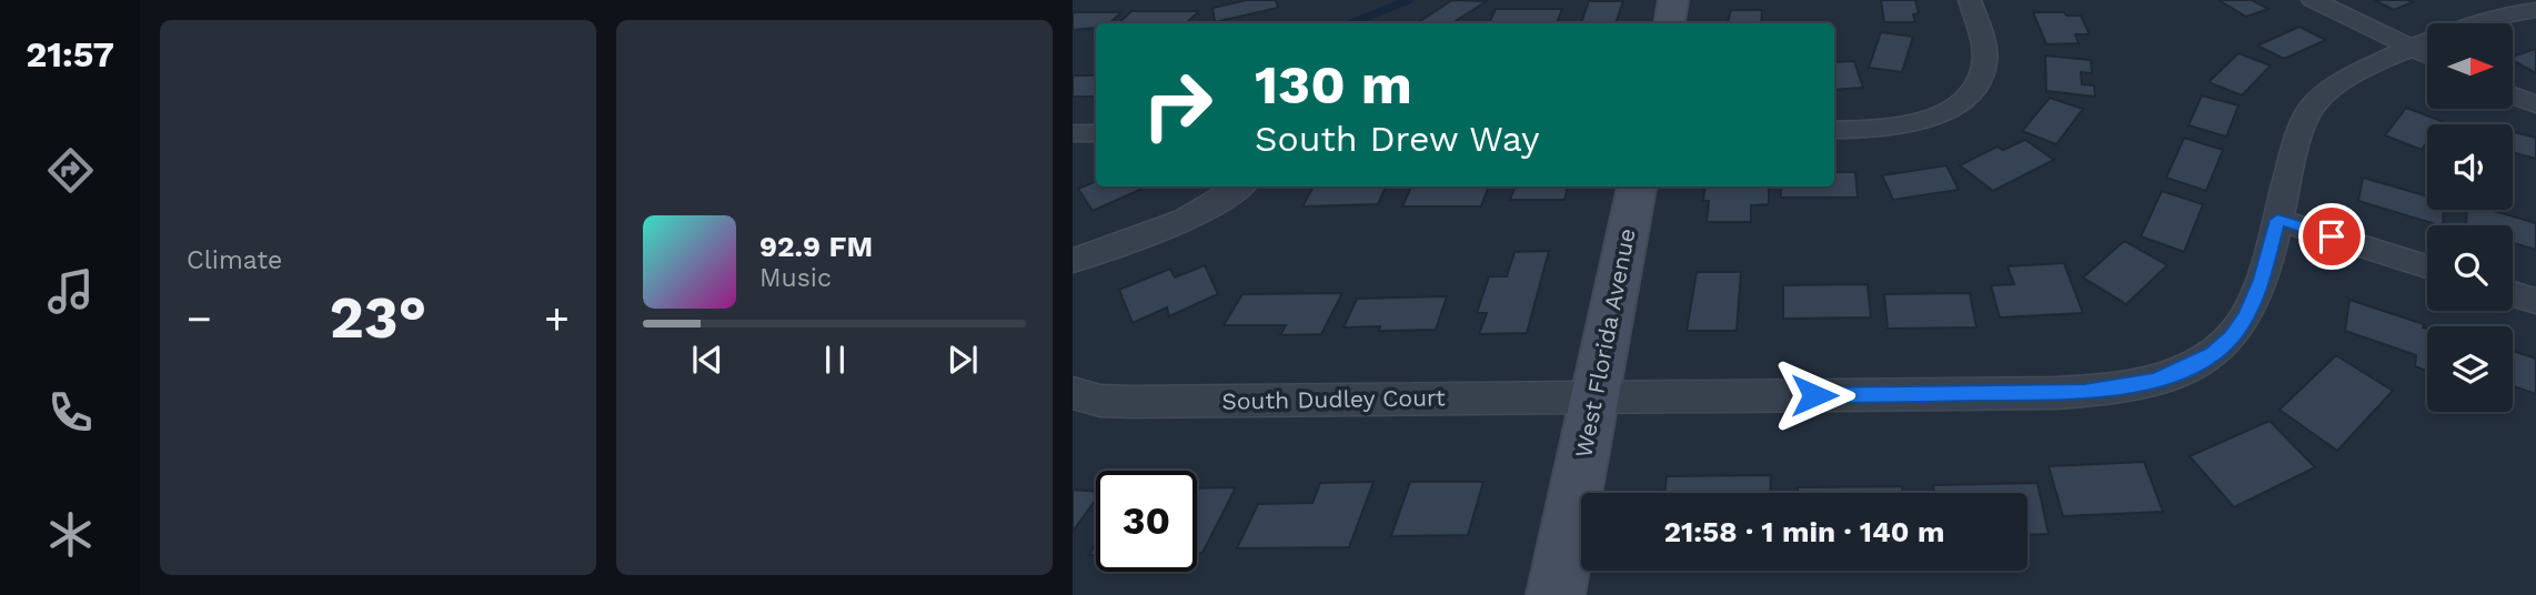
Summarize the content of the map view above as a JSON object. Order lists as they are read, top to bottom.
{
  "streets": {
    "street": ["West Florida Avenue", "South Dudley Court"]
  },
  "crossings": [
    ["West Florida Avenue", "South Dudley Court"]
  ],
  "north": "right",
  "page": {
    "tabs": "21:57",
    "tile": "Climate",
    "turn": ["130 m", "South Drew Way"],
    "song": ["92.9 FM", "Music"],
    "heat": ["−", "23°", "+"],
    "limit": "30",
    "trip": "21:58 · 1 min · 140 m"
  }
}
